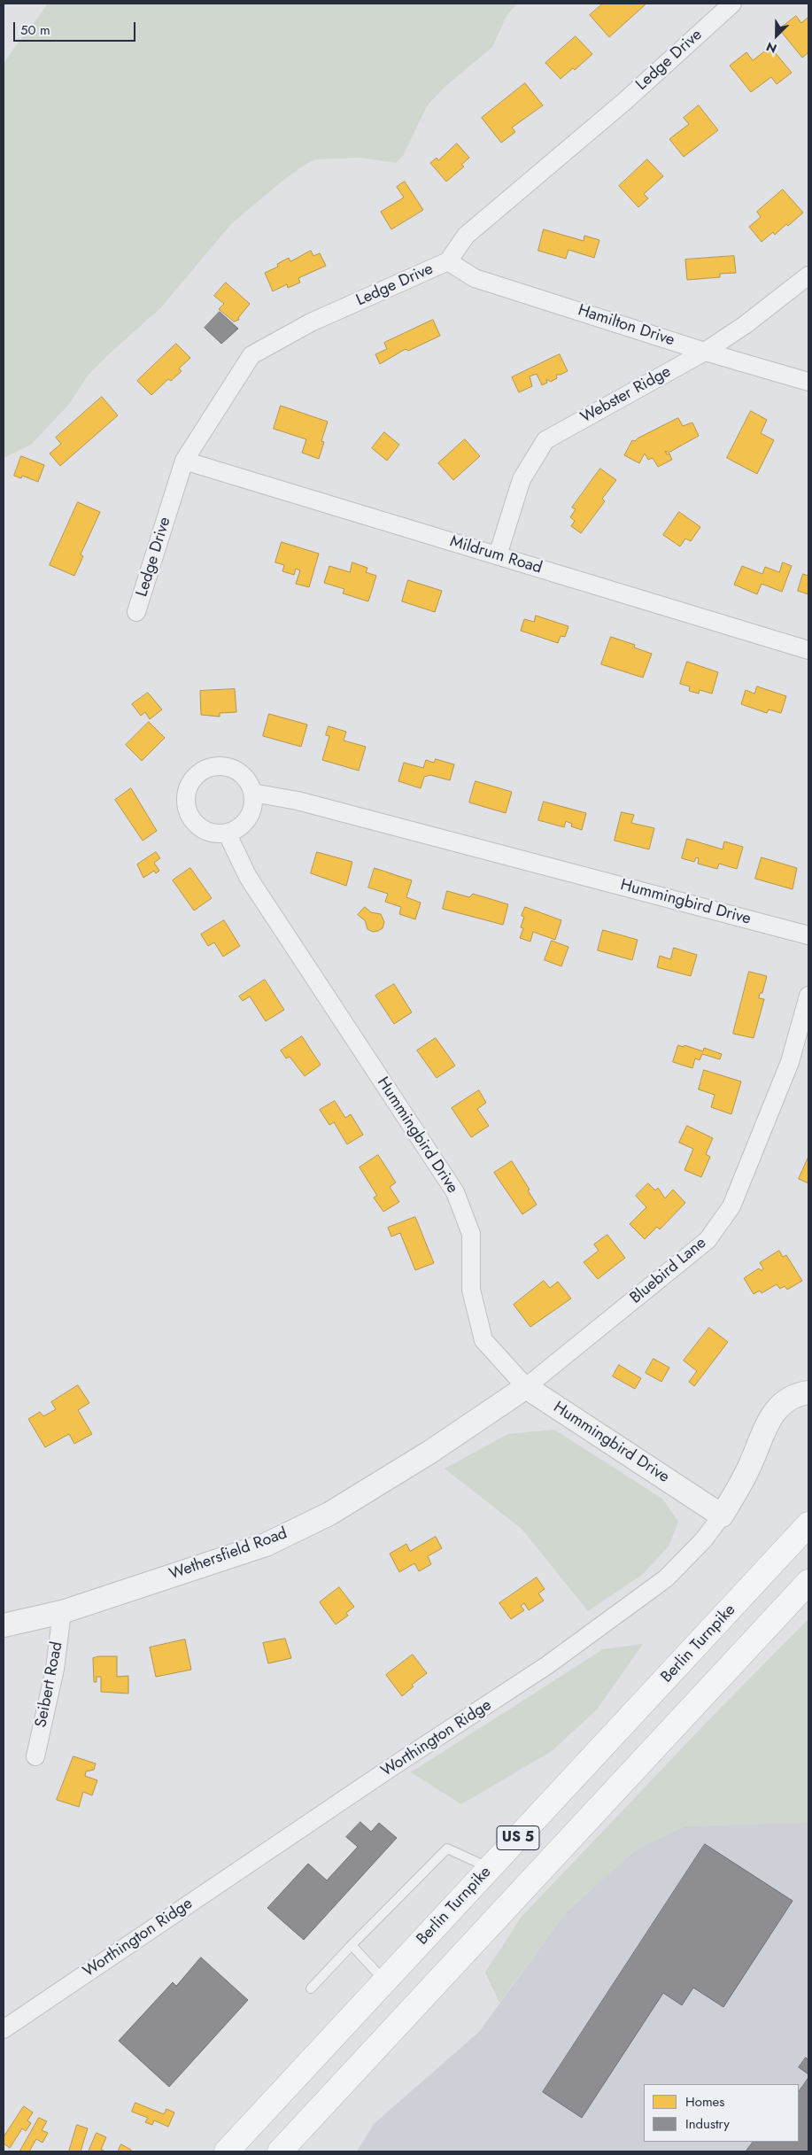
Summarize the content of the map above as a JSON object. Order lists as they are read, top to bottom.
{
  "streets": {
    "highway": ["Berlin Turnpike", "US 5"],
    "street": [
      "Ledge Drive",
      "Hamilton Drive",
      "Webster Ridge",
      "Mildrum Road",
      "Hummingbird Drive",
      "Bluebird Lane",
      "Wethersfield Road",
      "Seibert Road",
      "Worthington Ridge"
    ]
  },
  "crossings": [
    ["Ledge Drive", "Hamilton Drive"],
    ["Ledge Drive", "Mildrum Road"],
    ["Hamilton Drive", "Webster Ridge"],
    ["Webster Ridge", "Mildrum Road"],
    ["Hummingbird Drive", "Bluebird Lane"],
    ["Hummingbird Drive", "Wethersfield Road"],
    ["Hummingbird Drive", "Worthington Ridge"],
    ["Bluebird Lane", "Wethersfield Road"],
    ["Wethersfield Road", "Seibert Road"]
  ],
  "legend": ["Homes", "Industry"],
  "scale_bar": "50 m",
  "north": "bottom left"
}
